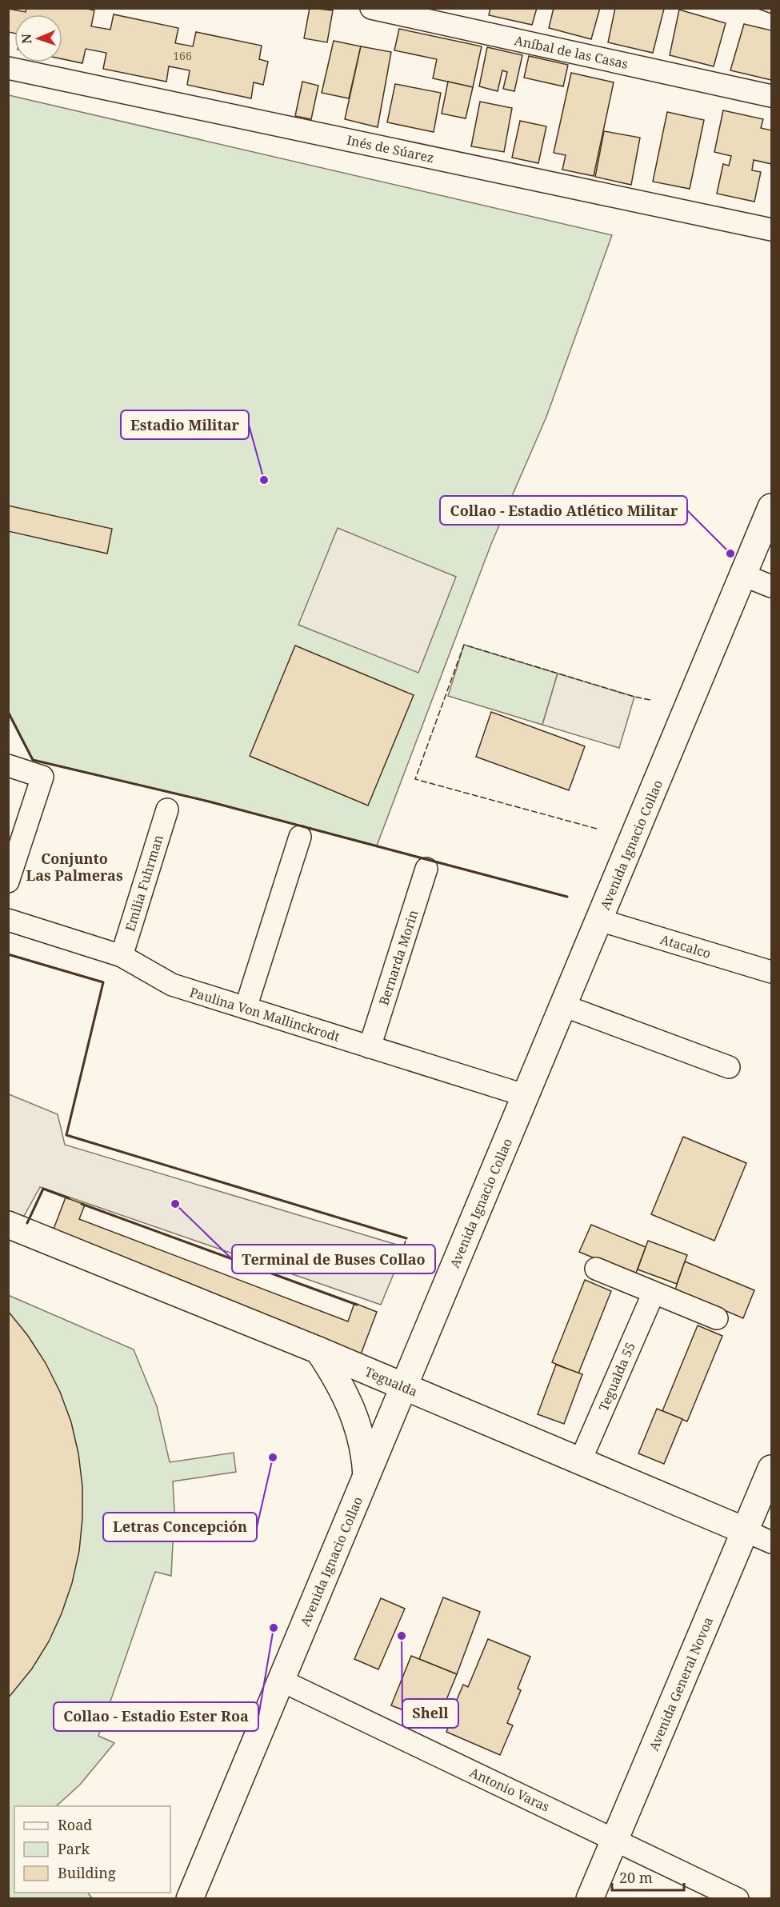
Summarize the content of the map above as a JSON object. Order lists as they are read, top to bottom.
{
  "streets": {
    "main road": ["Avenida Ignacio Collao", "Tegualda", "Avenida General Novoa"],
    "street": [
      "Aníbal de las Casas",
      "Inés de Súarez",
      "Emilia Fuhrman",
      "Atacalco",
      "Bernarda Morin",
      "Paulina Von Mallinckrodt",
      "Tegualda 55",
      "Antonio Varas"
    ]
  },
  "crossings": [
    ["Avenida Ignacio Collao", "Atacalco"],
    ["Avenida Ignacio Collao", "Paulina Von Mallinckrodt"],
    ["Avenida Ignacio Collao", "Tegualda"],
    ["Avenida Ignacio Collao", "Antonio Varas"],
    ["Emilia Fuhrman", "Paulina Von Mallinckrodt"],
    ["Bernarda Morin", "Paulina Von Mallinckrodt"],
    ["Tegualda 55", "Tegualda"],
    ["Tegualda", "Avenida General Novoa"],
    ["Avenida General Novoa", "Antonio Varas"]
  ],
  "districts": ["Conjunto Las Palmeras"],
  "places": [
    "Estadio Militar",
    "Collao - Estadio Atlético Militar",
    "Terminal de Buses Collao",
    "Letras Concepción",
    "Collao - Estadio Ester Roa",
    "Shell"
  ],
  "house_numbers": ["166"],
  "legend": ["Road", "Park", "Building"],
  "scale_bar": "20 m",
  "north": "left"
}
